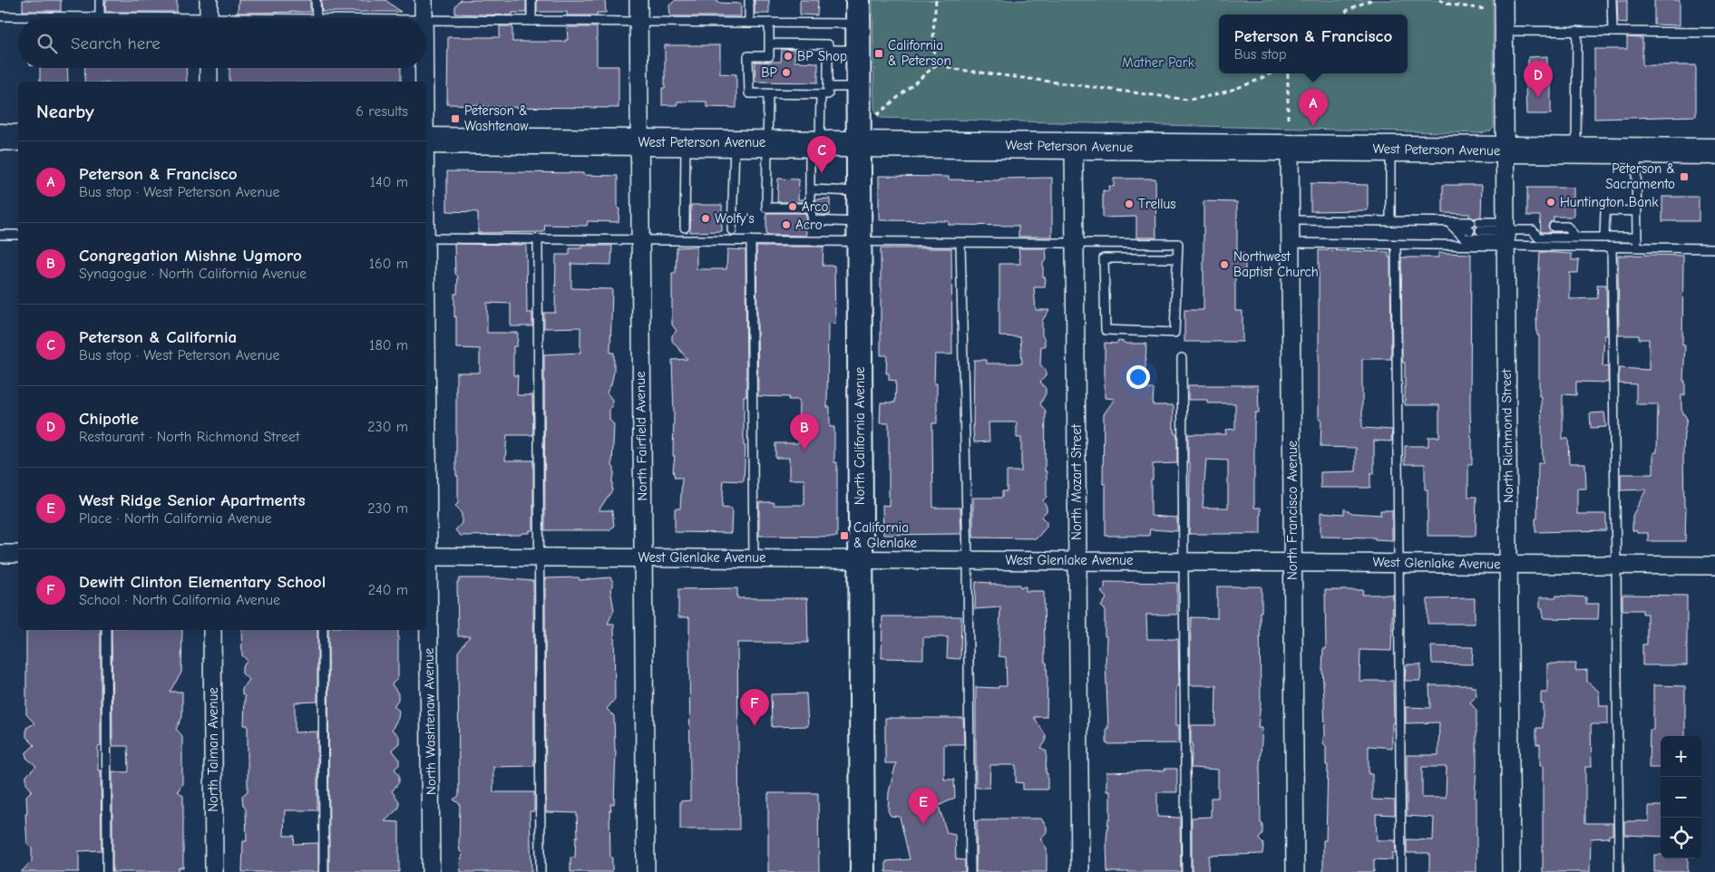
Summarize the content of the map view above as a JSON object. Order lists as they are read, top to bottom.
{
  "streets": {
    "main road": ["West Peterson Avenue", "North California Avenue"],
    "street": [
      "North Fairfield Avenue",
      "North Richmond Street",
      "North Mozart Street",
      "North Francisco Avenue",
      "West Glenlake Avenue",
      "North Washtenaw Avenue",
      "North Talman Avenue"
    ]
  },
  "crossings": [
    ["West Peterson Avenue", "North Fairfield Avenue"],
    ["West Peterson Avenue", "North California Avenue"],
    ["West Peterson Avenue", "North Richmond Street"],
    ["West Peterson Avenue", "North Mozart Street"],
    ["West Peterson Avenue", "North Francisco Avenue"],
    ["North Fairfield Avenue", "West Glenlake Avenue"],
    ["North California Avenue", "West Glenlake Avenue"],
    ["North Richmond Street", "West Glenlake Avenue"],
    ["North Mozart Street", "West Glenlake Avenue"],
    ["North Francisco Avenue", "West Glenlake Avenue"],
    ["West Glenlake Avenue", "North Washtenaw Avenue"]
  ],
  "parks": ["Mather Park"],
  "places": {
    "transit": [
      "California & Peterson",
      "Peterson & Washtenaw",
      "Peterson & Sacramento",
      "California & Glenlake"
    ],
    "other": [
      "BP Shop",
      "BP",
      "Huntington Bank",
      "Trellus",
      "Arco",
      "Wolfy's",
      "Acro",
      "Northwest Baptist Church"
    ]
  },
  "page": {
    "popup": ["Peterson & Francisco", "Bus stop"],
    "search": "Search here",
    "pins": [
      "D",
      "A",
      "C",
      "B",
      "F",
      "E"
    ],
    "heading": ["Nearby", "6 results"],
    "list": [
      {
        "mark": "A",
        "name": "Peterson & Francisco",
        "note": "Bus stop · West Peterson Avenue",
        "value": "140 m"
      },
      {
        "mark": "B",
        "name": "Congregation Mishne Ugmoro",
        "note": "Synagogue · North California Avenue",
        "value": "160 m"
      },
      {
        "mark": "C",
        "name": "Peterson & California",
        "note": "Bus stop · West Peterson Avenue",
        "value": "180 m"
      },
      {
        "mark": "D",
        "name": "Chipotle",
        "note": "Restaurant · North Richmond Street",
        "value": "230 m"
      },
      {
        "mark": "E",
        "name": "West Ridge Senior Apartments",
        "note": "Place · North California Avenue",
        "value": "230 m"
      },
      {
        "mark": "F",
        "name": "Dewitt Clinton Elementary School",
        "note": "School · North California Avenue",
        "value": "240 m"
      }
    ],
    "map_buttons": ["+", "−"]
  }
}
